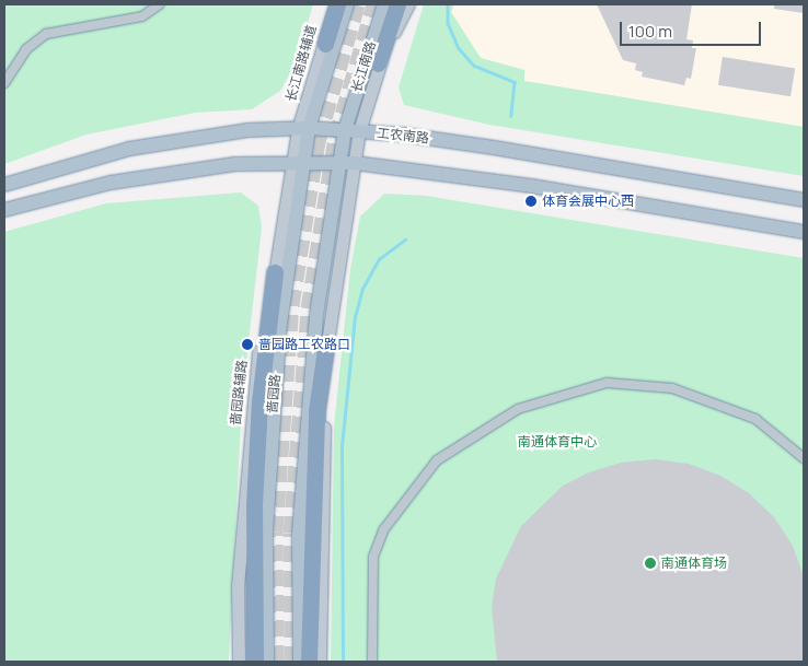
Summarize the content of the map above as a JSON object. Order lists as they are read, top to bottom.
{
  "streets": {
    "main road": ["长江南路", "工农南路", "啬园路"],
    "street": ["长江南路辅道", "啬园路辅路"]
  },
  "crossings": [
    ["长江南路辅道", "工农南路"],
    ["长江南路辅道", "啬园路"],
    ["长江南路", "工农南路"],
    ["工农南路", "啬园路"],
    ["啬园路辅路", "啬园路"]
  ],
  "parks": ["南通体育中心"],
  "places": ["体育会展中心西", "啬园路工农路口", "南通体育场"],
  "scale_bar": "100 m"
}
